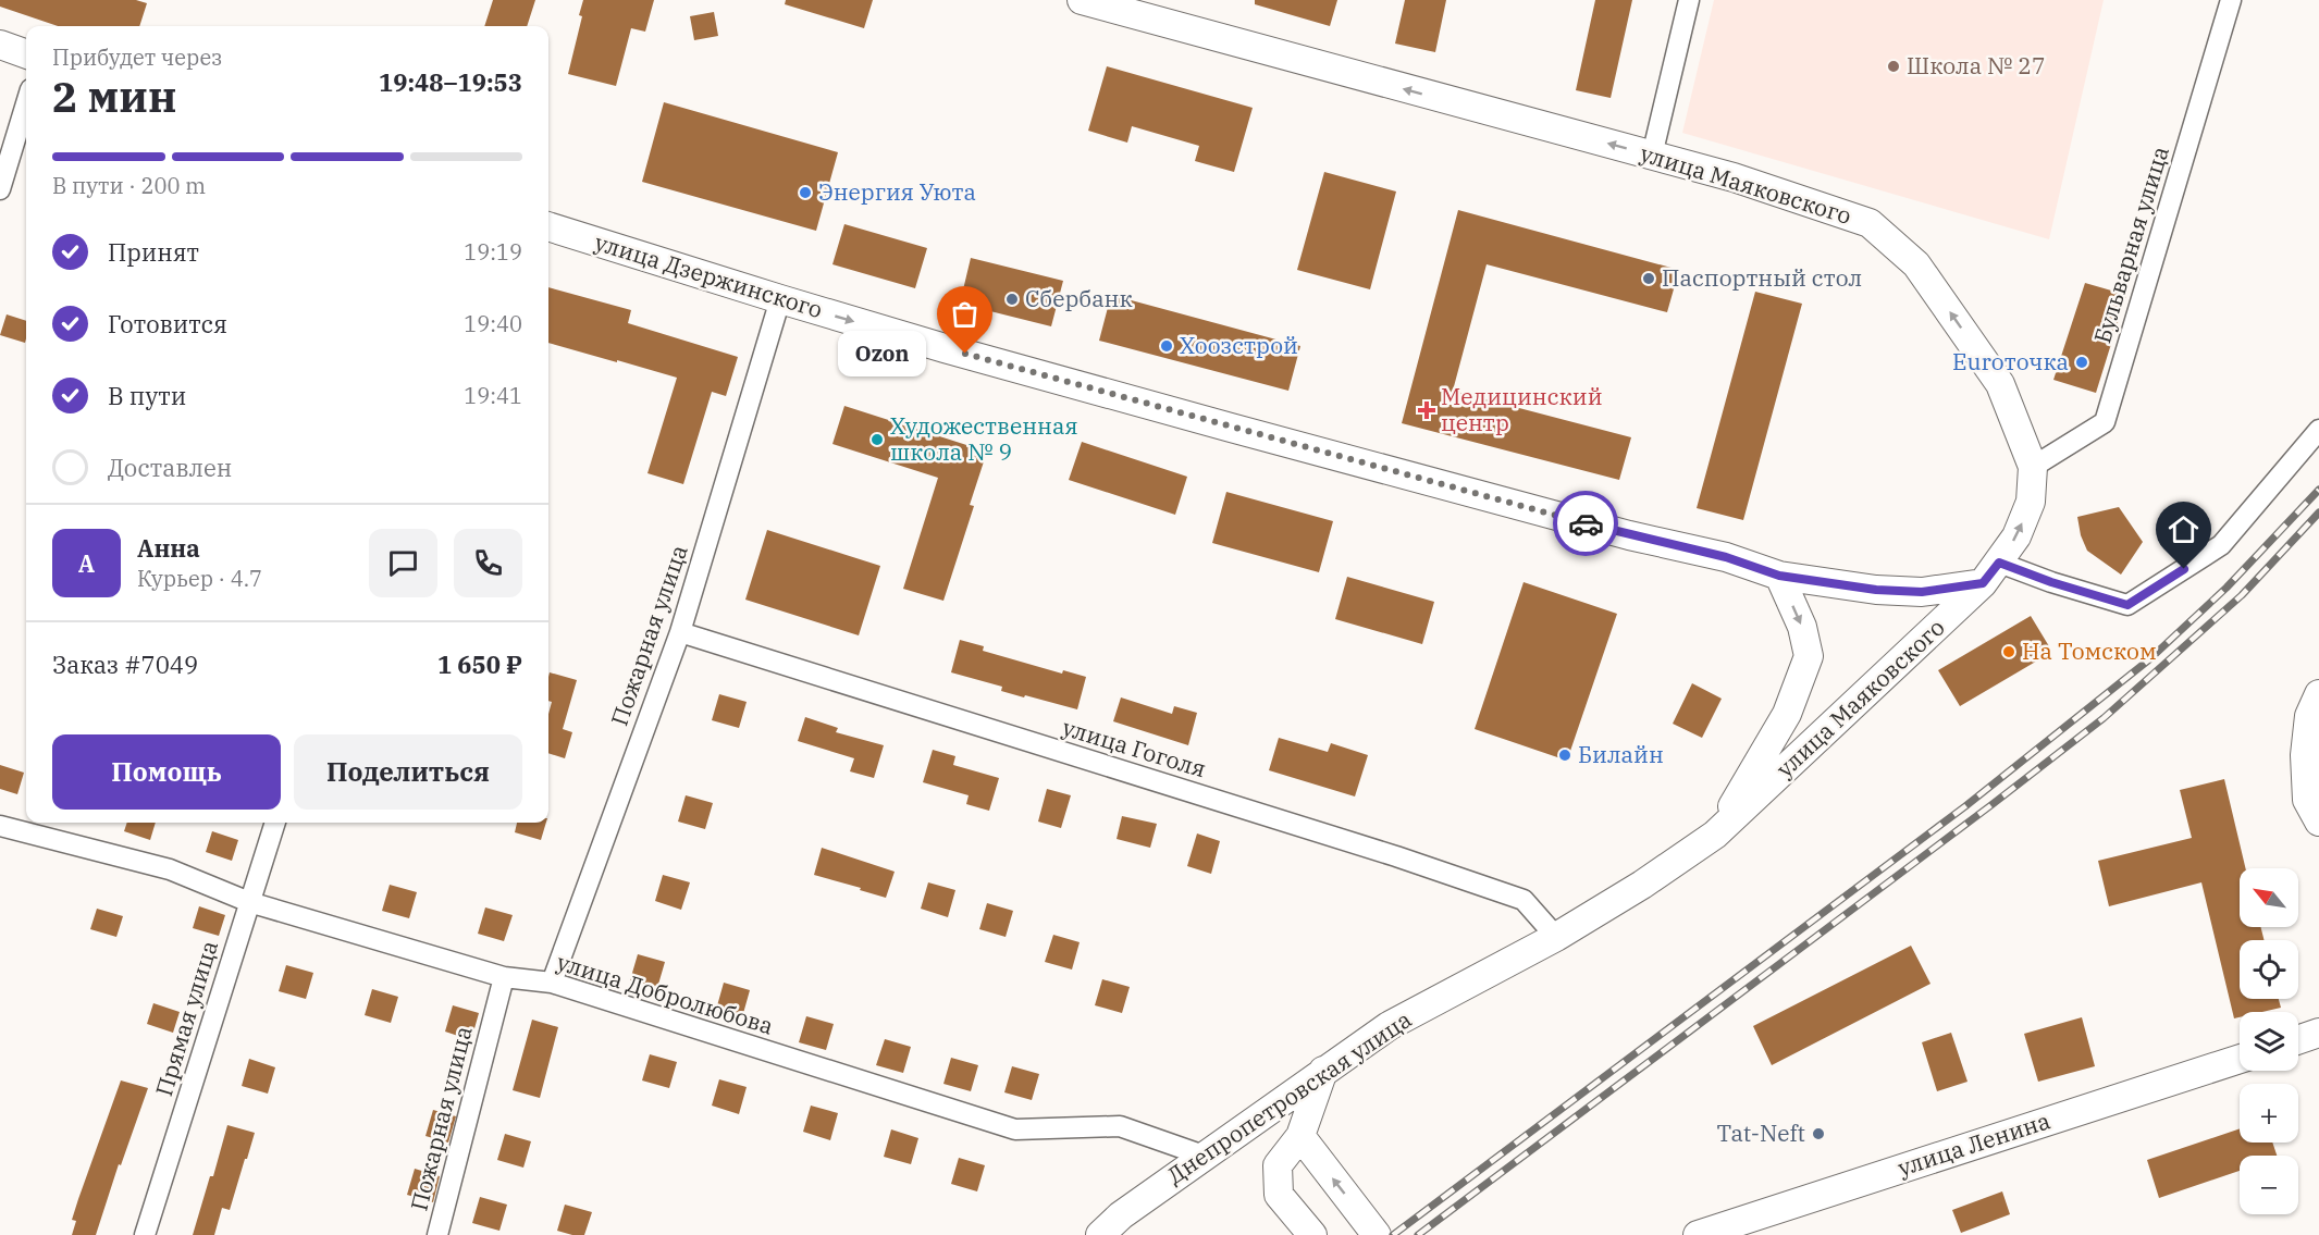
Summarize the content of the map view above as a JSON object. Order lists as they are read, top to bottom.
{
  "streets": {
    "main road": [
      "улица Маяковского",
      "улица Дзержинского",
      "Днепропетровская улица",
      "улица Ленина"
    ],
    "street": [
      "Бульварная улица",
      "Пожарная улица",
      "улица Гоголя",
      "улица Добролюбова",
      "Прямая улица"
    ]
  },
  "crossings": [
    ["улица Маяковского", "Бульварная улица"],
    ["улица Маяковского", "улица Дзержинского"],
    ["улица Маяковского", "улица Гоголя"],
    ["улица Маяковского", "Днепропетровская улица"],
    ["улица Дзержинского", "Пожарная улица"],
    ["Пожарная улица", "улица Гоголя"],
    ["Пожарная улица", "улица Добролюбова"],
    ["улица Гоголя", "Днепропетровская улица"],
    ["улица Добролюбова", "Прямая улица"],
    ["улица Добролюбова", "Днепропетровская улица"]
  ],
  "one_way": ["улица Маяковского", "улица Дзержинского"],
  "places": {
    "other": [
      "Школа № 27",
      "Энергия Уюта",
      "Паспортный стол",
      "Сбербанк",
      "Хоозстрой",
      "Ozon",
      "Euroточка",
      "Художественная школа № 9",
      "На Томском",
      "Билайн",
      "Tat-Neft"
    ],
    "health": ["Медицинский центр"]
  },
  "north": "top left",
  "page": {
    "heading": ["2 мин", "Прибудет через", "19:48–19:53"],
    "panel": [
      "Анна",
      "Курьер · 4.7",
      "Заказ #7049",
      "1 650 ₽"
    ],
    "bar": "В пути · 200 m",
    "list": [
      ["Принят", "19:19"],
      ["Готовится", "19:40"],
      ["В пути", "19:41"],
      "Доставлен"
    ],
    "bubble": "Ozon",
    "round": "А",
    "buttons": ["Помощь", "Поделиться"],
    "map_buttons": ["+", "−"]
  }
}
